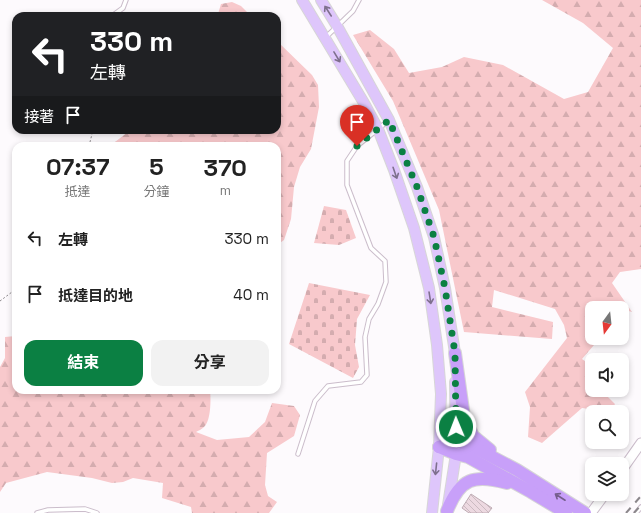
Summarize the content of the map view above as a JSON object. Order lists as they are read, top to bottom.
{
  "north": "bottom",
  "page": {
    "turn": ["330 m", "左轉"],
    "then": "接著",
    "eta": [
      "07:37",
      "抵達",
      "5",
      "分鐘",
      "370",
      "m"
    ],
    "list": [
      {
        "name": "左轉",
        "value": "330 m"
      },
      {
        "name": "抵達目的地",
        "value": "40 m"
      }
    ],
    "buttons": ["結束", "分享"]
  }
}
